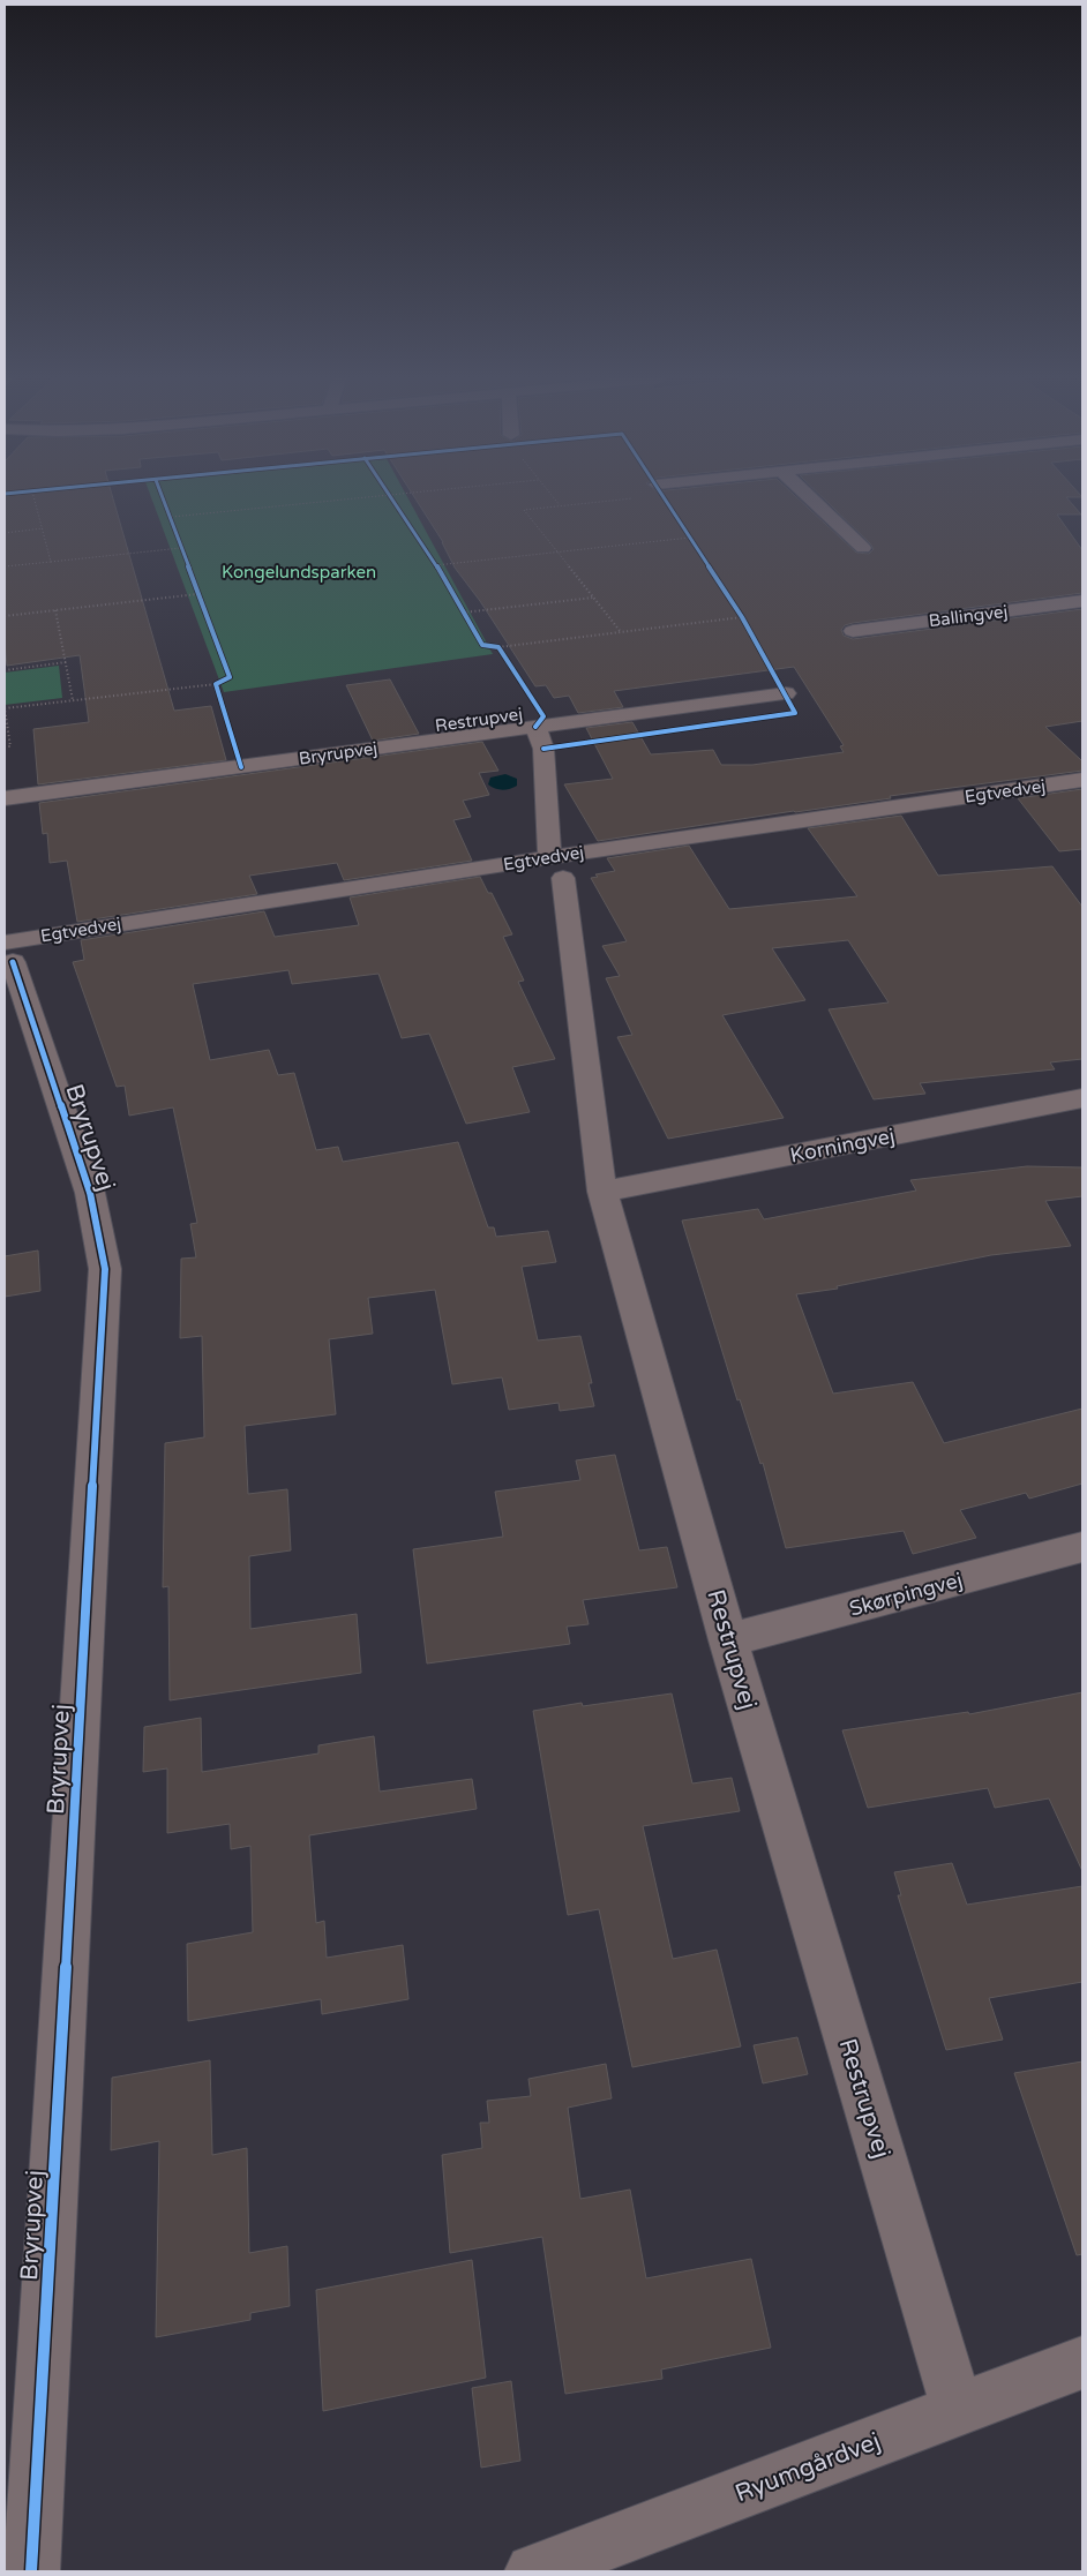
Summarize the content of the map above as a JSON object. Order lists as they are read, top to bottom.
{
  "streets": {
    "street": [
      "Ballingvej",
      "Restrupvej",
      "Bryrupvej",
      "Egtvedvej",
      "Korningvej",
      "Skørpingvej",
      "Ryumgårdvej"
    ]
  },
  "crossings": [
    ["Restrupvej", "Bryrupvej"],
    ["Restrupvej", "Egtvedvej"],
    ["Restrupvej", "Korningvej"],
    ["Restrupvej", "Skørpingvej"],
    ["Restrupvej", "Ryumgårdvej"],
    ["Bryrupvej", "Egtvedvej"]
  ],
  "parks": ["Kongelundsparken"]
}
